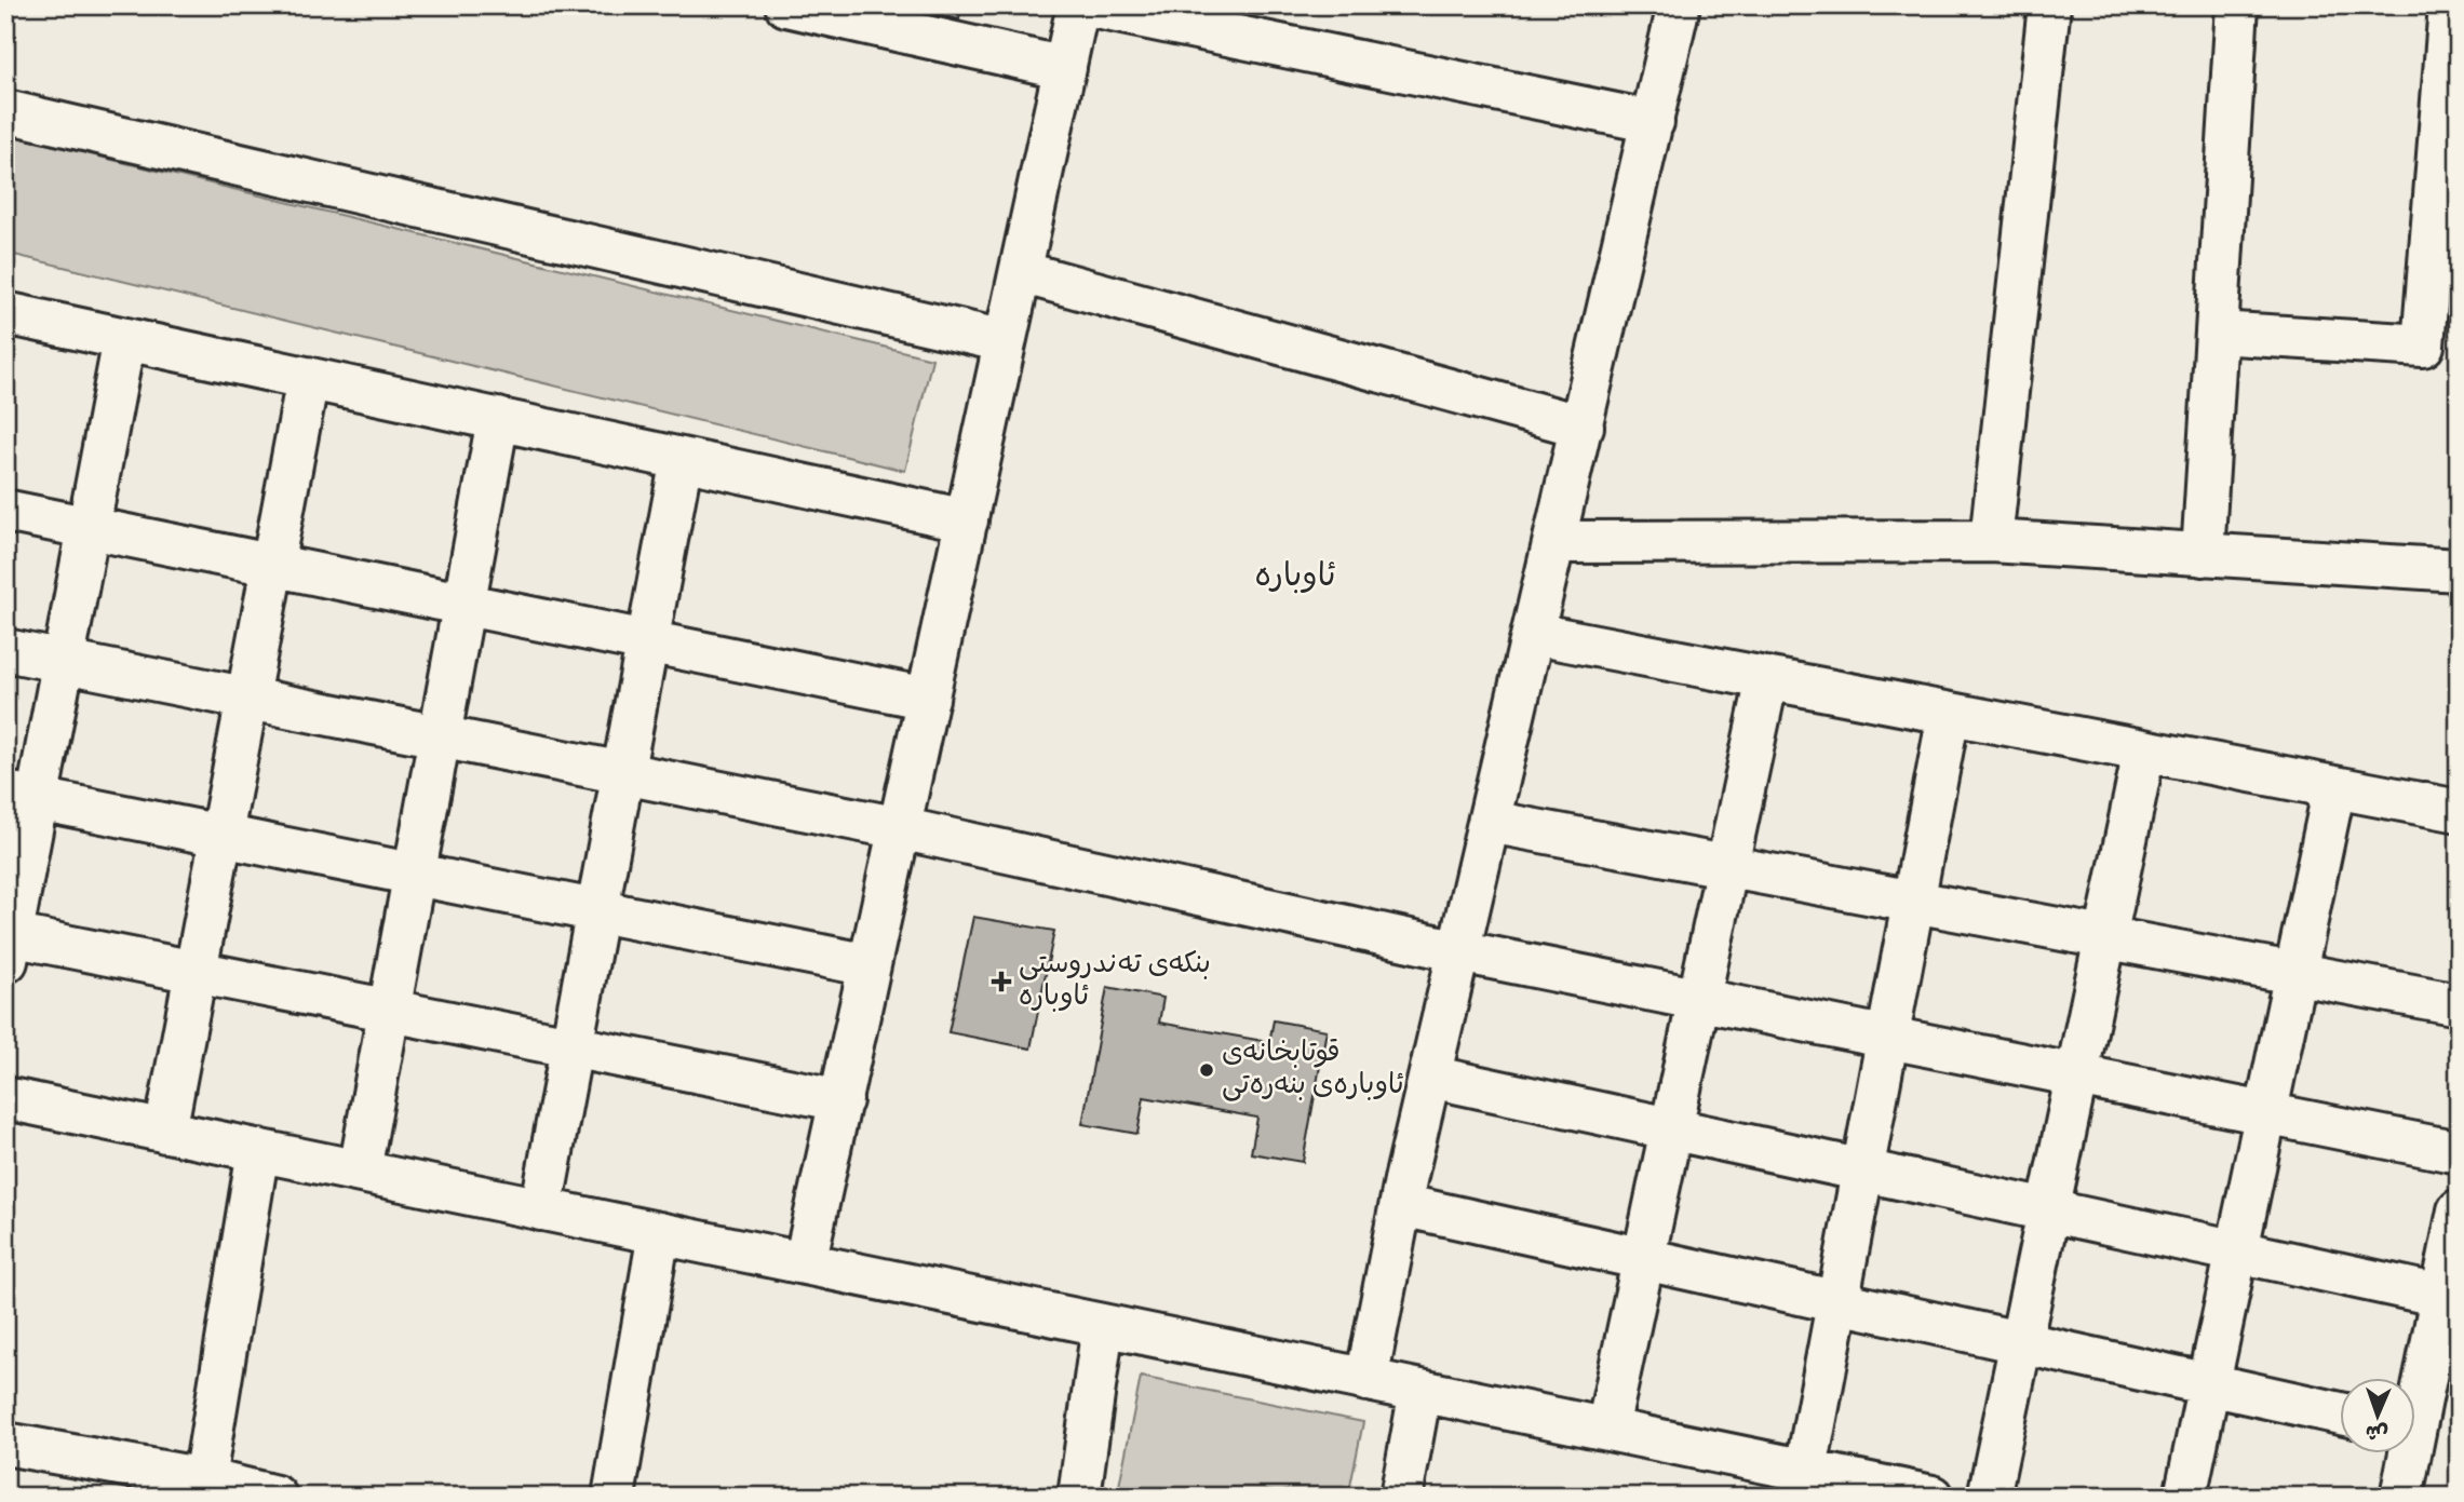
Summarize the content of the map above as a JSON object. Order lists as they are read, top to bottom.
{
  "districts": ["ئاوبارە"],
  "places": {
    "health": ["بنکەی تەندروستی ئاوبارە"],
    "other": ["قوتابخانەی ئاوبارەی بنەرەتی"]
  },
  "north": "bottom"
}
